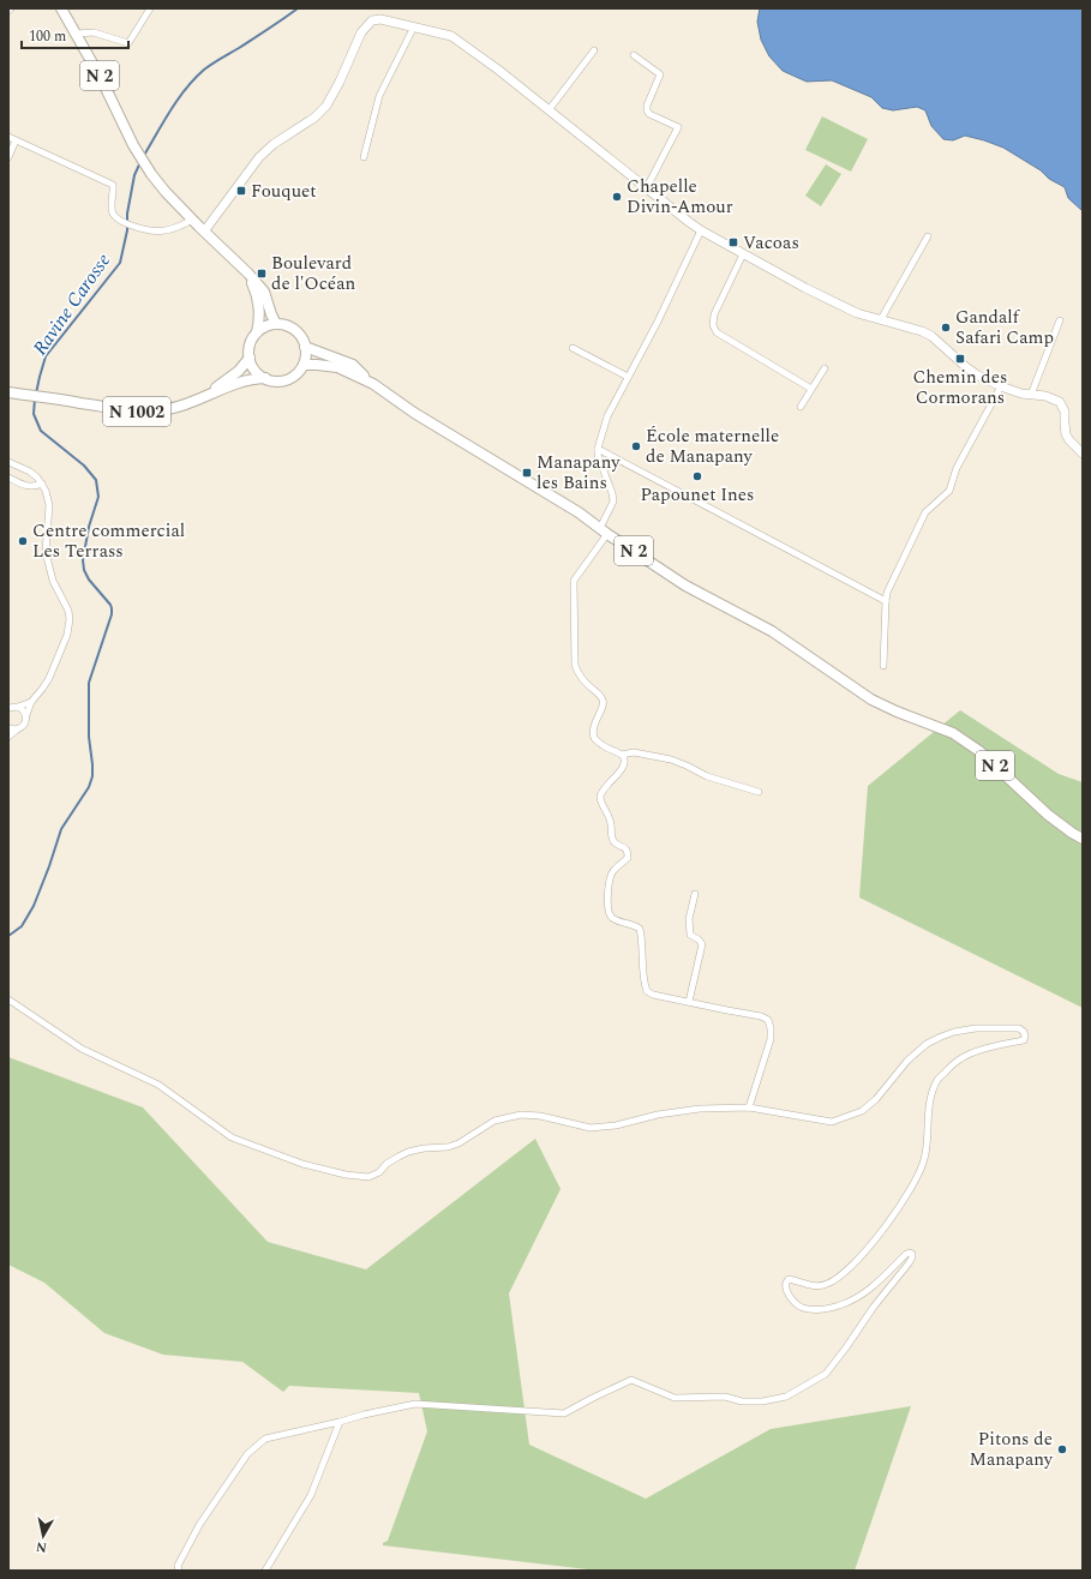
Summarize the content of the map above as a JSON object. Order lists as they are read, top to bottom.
{
  "streets": {
    "main road": ["N 2", "N 1002"]
  },
  "crossings": [
    ["N 2", "N 1002"]
  ],
  "water": ["Ravine Carosse"],
  "places": {
    "transit": [
      "Fouquet",
      "Vacoas",
      "Boulevard de l'Océan",
      "Chemin des Cormorans",
      "Manapany les Bains"
    ],
    "other": [
      "Chapelle Divin-Amour",
      "Gandalf Safari Camp",
      "École maternelle de Manapany",
      "Papounet Ines",
      "Centre commercial Les Terrass",
      "Pitons de Manapany"
    ]
  },
  "scale_bar": "100 m",
  "north": "bottom"
}
